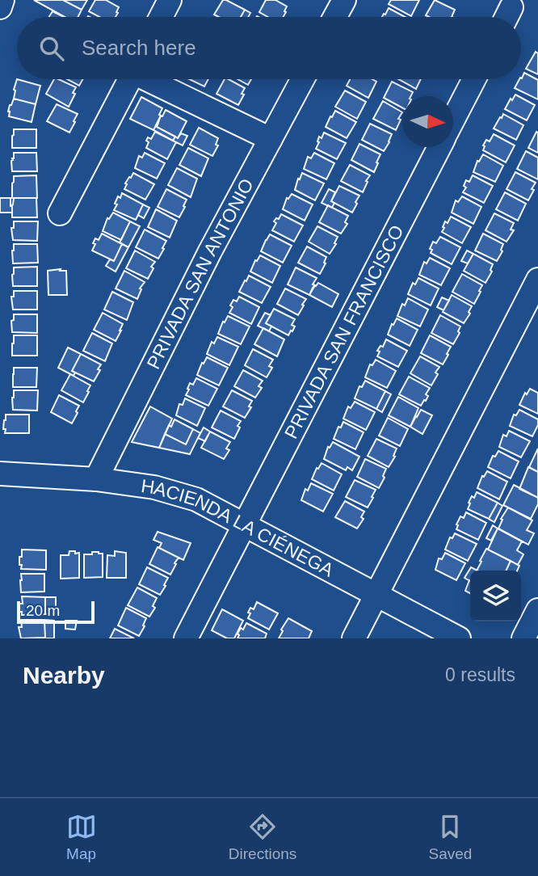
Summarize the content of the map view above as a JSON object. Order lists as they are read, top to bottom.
{
  "streets": {
    "street": ["PRIVADA SAN ANTONIO", "PRIVADA SAN FRANCISCO", "HACIENDA LA CIÉNEGA"]
  },
  "crossings": [
    ["PRIVADA SAN ANTONIO", "HACIENDA LA CIÉNEGA"],
    ["PRIVADA SAN FRANCISCO", "HACIENDA LA CIÉNEGA"]
  ],
  "scale_bar": "20 m",
  "north": "right",
  "page": {
    "search": "Search here",
    "scale": "20 m",
    "heading": ["Nearby", "0 results"],
    "nav": ["Map", "Directions", "Saved"]
  }
}
